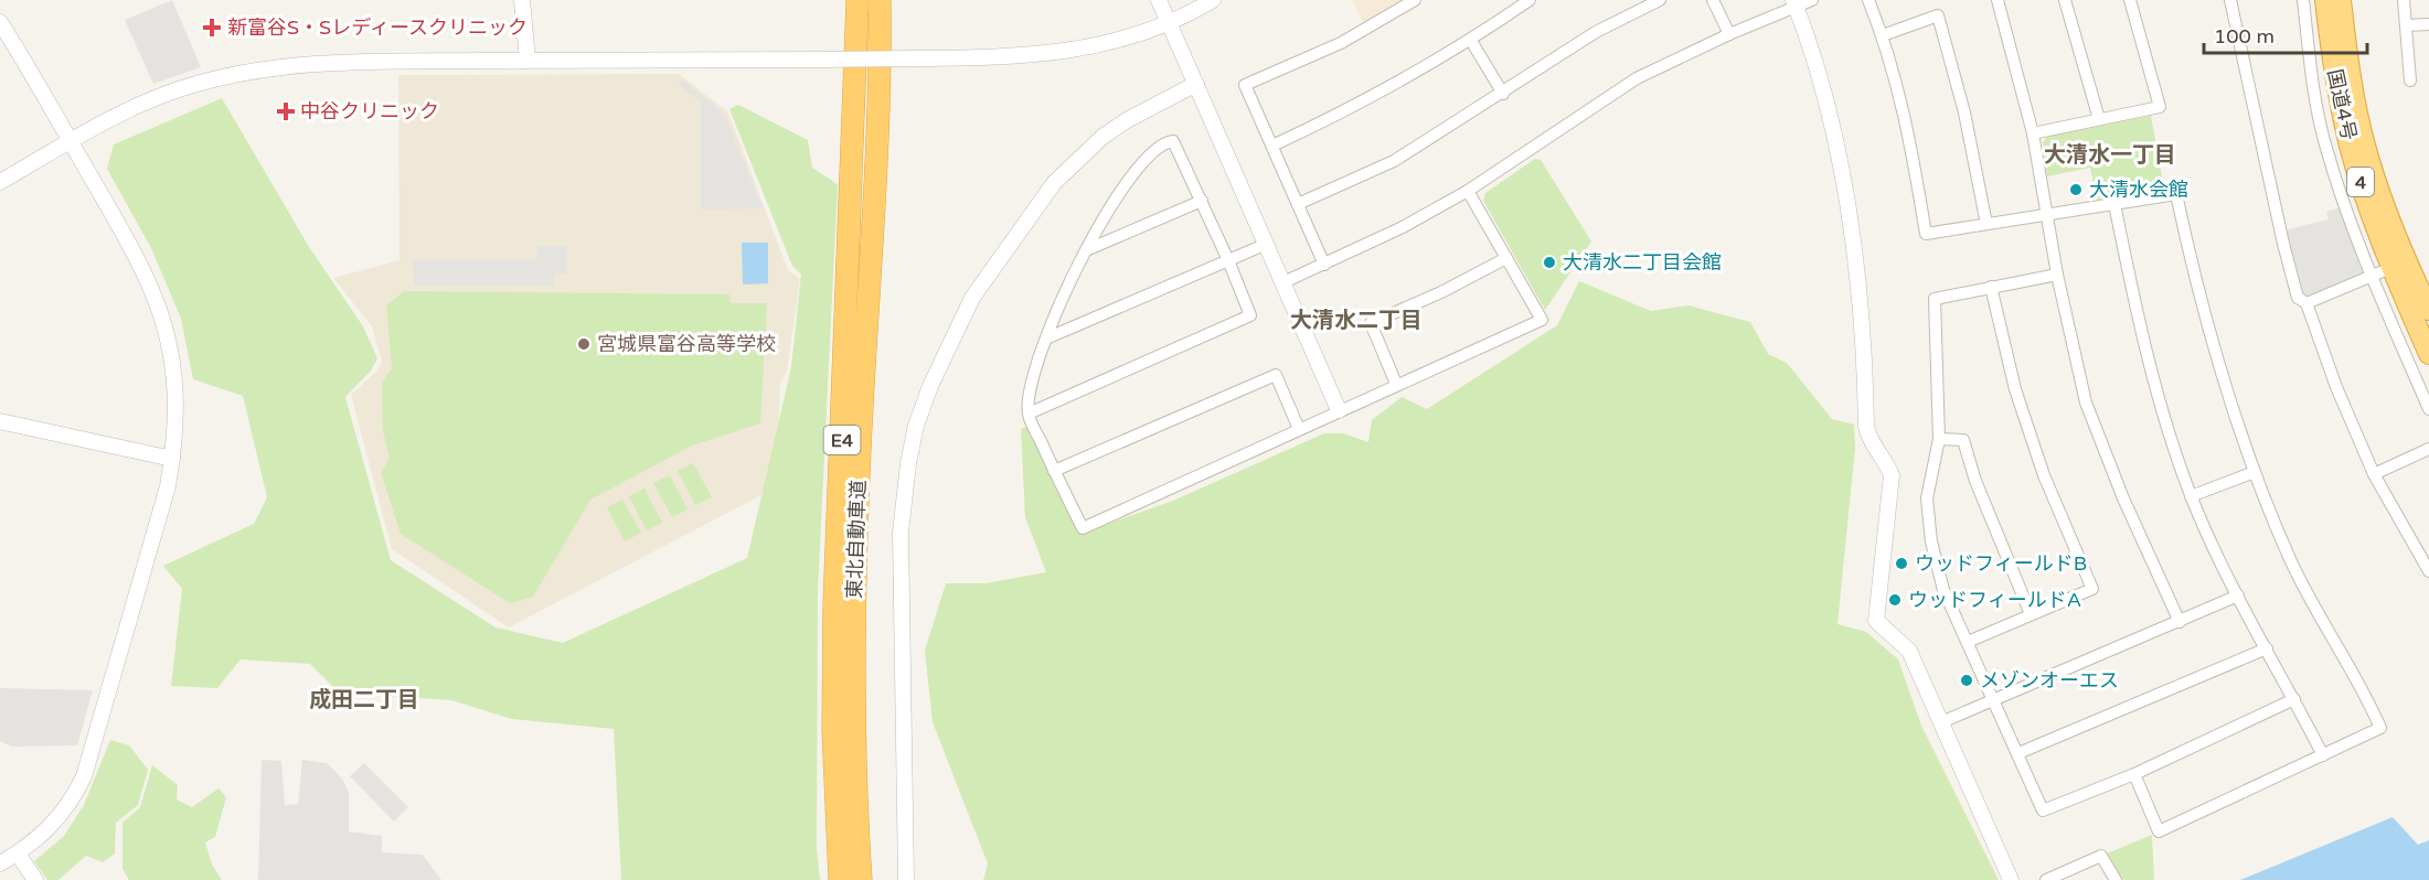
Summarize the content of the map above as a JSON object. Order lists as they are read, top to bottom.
{
  "streets": {
    "highway": [
      "国道4号",
      "4",
      "E4",
      "東北自動車道"
    ]
  },
  "districts": ["大清水一丁目", "大清水二丁目", "成田二丁目"],
  "places": {
    "health": ["新富谷S・Sレディースクリニック", "中谷クリニック"],
    "other": [
      "大清水会館",
      "大清水二丁目会館",
      "宮城県富谷高等学校",
      "ウッドフィールドB",
      "ウッドフィールドA",
      "メゾンオーエス"
    ]
  },
  "scale_bar": "100 m"
}
